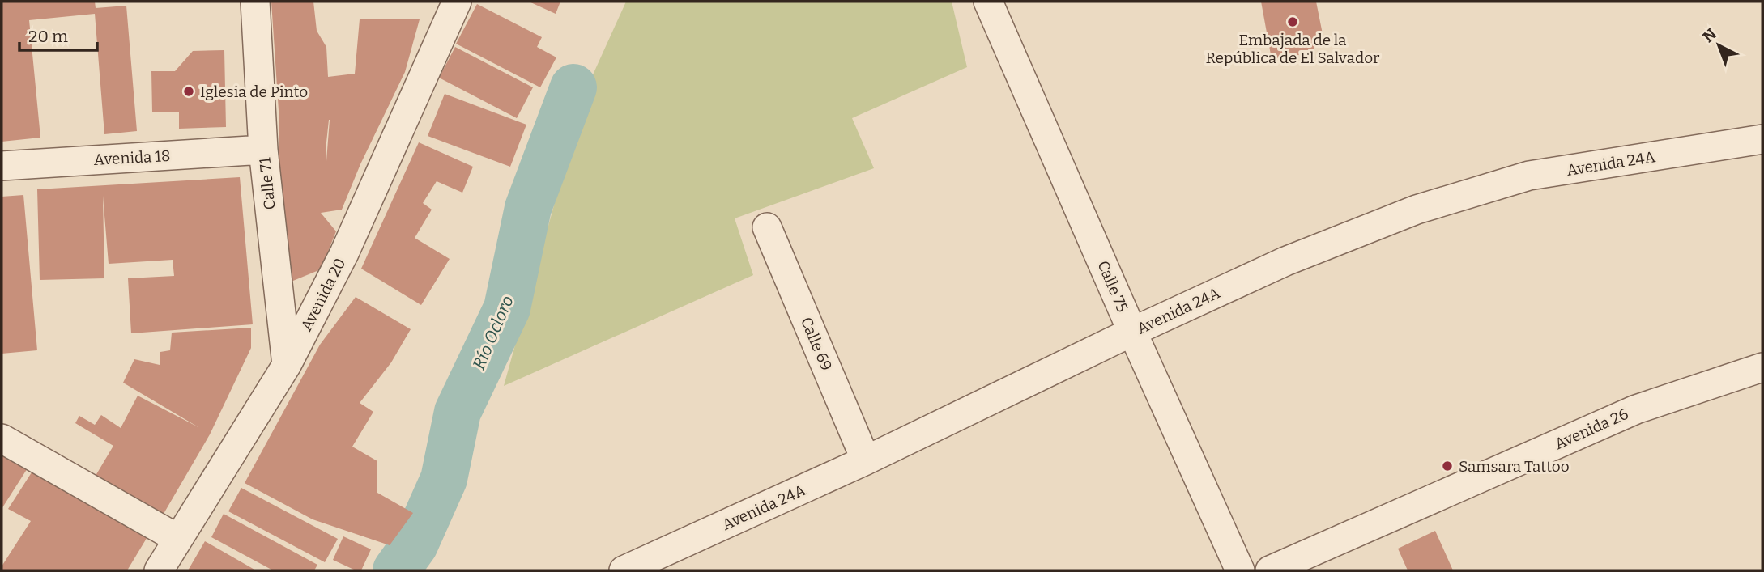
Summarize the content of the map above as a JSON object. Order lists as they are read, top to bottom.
{
  "streets": {
    "street": [
      "Avenida 18",
      "Avenida 24A",
      "Calle 71",
      "Calle 75",
      "Avenida 20",
      "Calle 69",
      "Avenida 26"
    ]
  },
  "crossings": [
    ["Avenida 18", "Calle 71"],
    ["Avenida 24A", "Calle 75"],
    ["Avenida 24A", "Calle 69"],
    ["Calle 71", "Avenida 20"]
  ],
  "water": ["Río Ocloro"],
  "places": ["Embajada de la República de El Salvador", "Iglesia de Pinto", "Samsara Tattoo"],
  "scale_bar": "20 m",
  "north": "top left"
}
